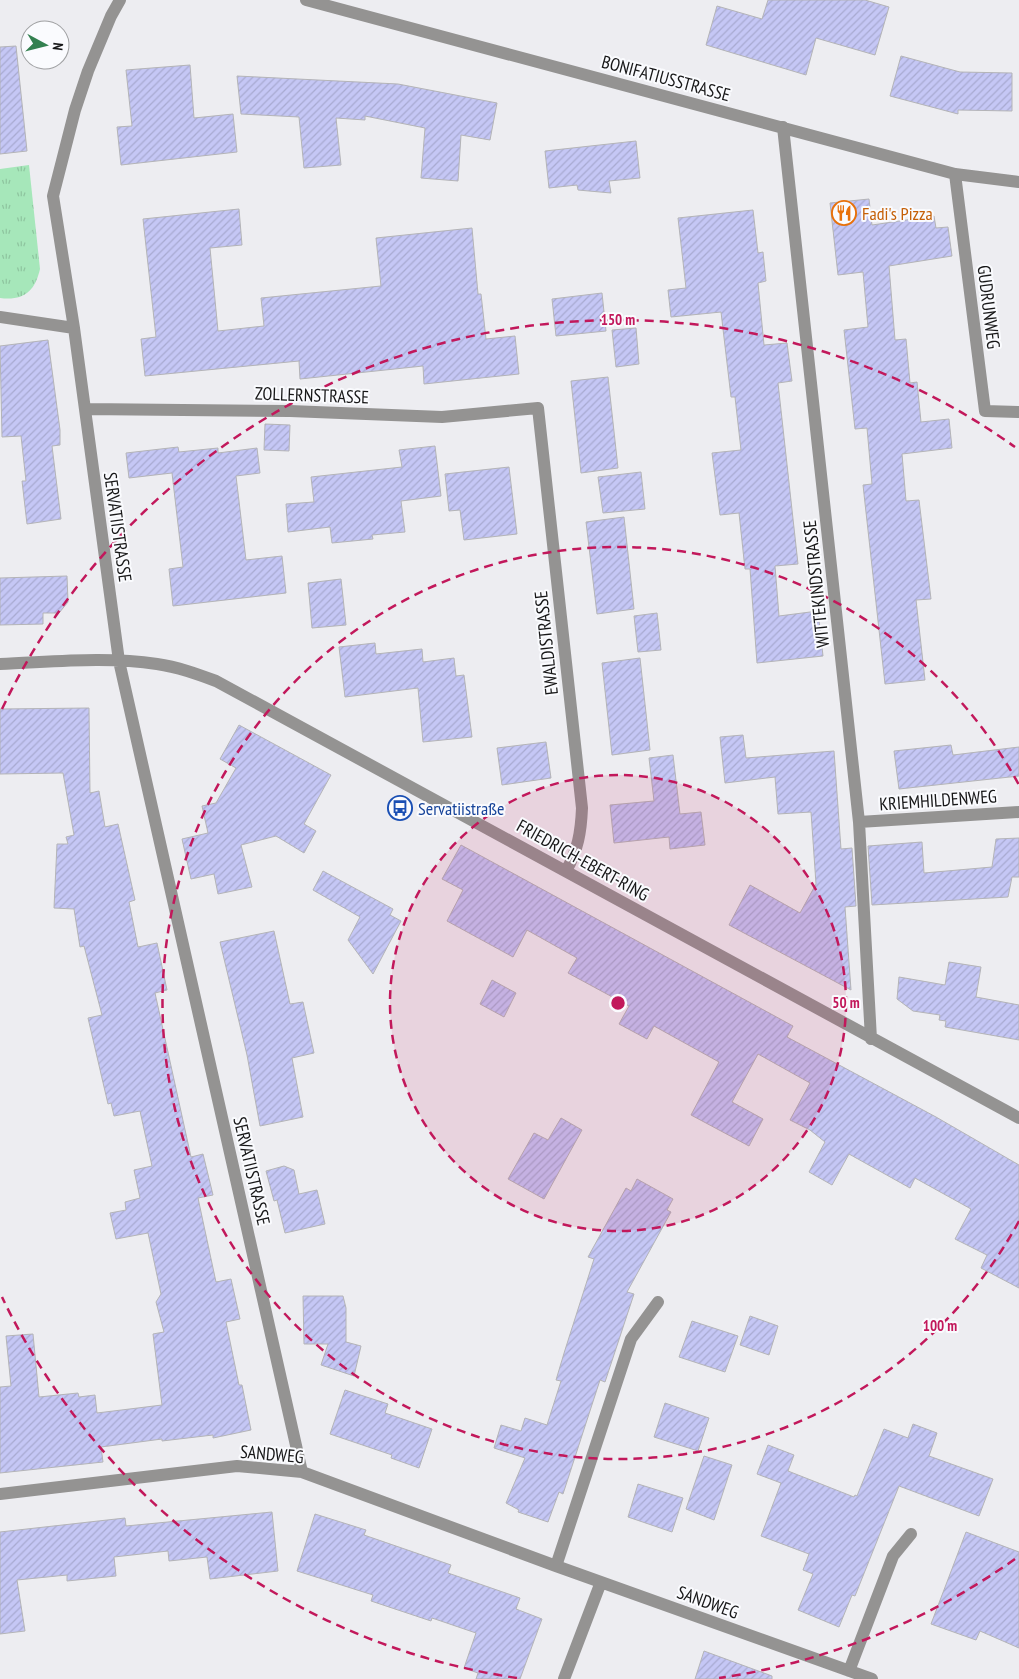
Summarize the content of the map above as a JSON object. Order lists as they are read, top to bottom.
{
  "streets": {
    "street": [
      "BONIFATIUSSTRASSE",
      "GUDRUNWEG",
      "ZOLLERNSTRASSE",
      "SERVATIISTRASSE",
      "WITTEKINDSTRASSE",
      "EWALDISTRASSE",
      "KRIEMHILDENWEG",
      "FRIEDRICH-EBERT-RING",
      "SANDWEG"
    ]
  },
  "crossings": [
    ["BONIFATIUSSTRASSE", "GUDRUNWEG"],
    ["BONIFATIUSSTRASSE", "WITTEKINDSTRASSE"],
    ["ZOLLERNSTRASSE", "SERVATIISTRASSE"],
    ["ZOLLERNSTRASSE", "EWALDISTRASSE"],
    ["SERVATIISTRASSE", "FRIEDRICH-EBERT-RING"],
    ["SERVATIISTRASSE", "SANDWEG"],
    ["WITTEKINDSTRASSE", "KRIEMHILDENWEG"],
    ["WITTEKINDSTRASSE", "FRIEDRICH-EBERT-RING"],
    ["EWALDISTRASSE", "FRIEDRICH-EBERT-RING"]
  ],
  "places": {
    "restaurant": ["Fadi's Pizza"],
    "bus stop": ["Servatiistraße"]
  },
  "north": "right",
  "rings": ["150 m", "50 m", "100 m"]
}
